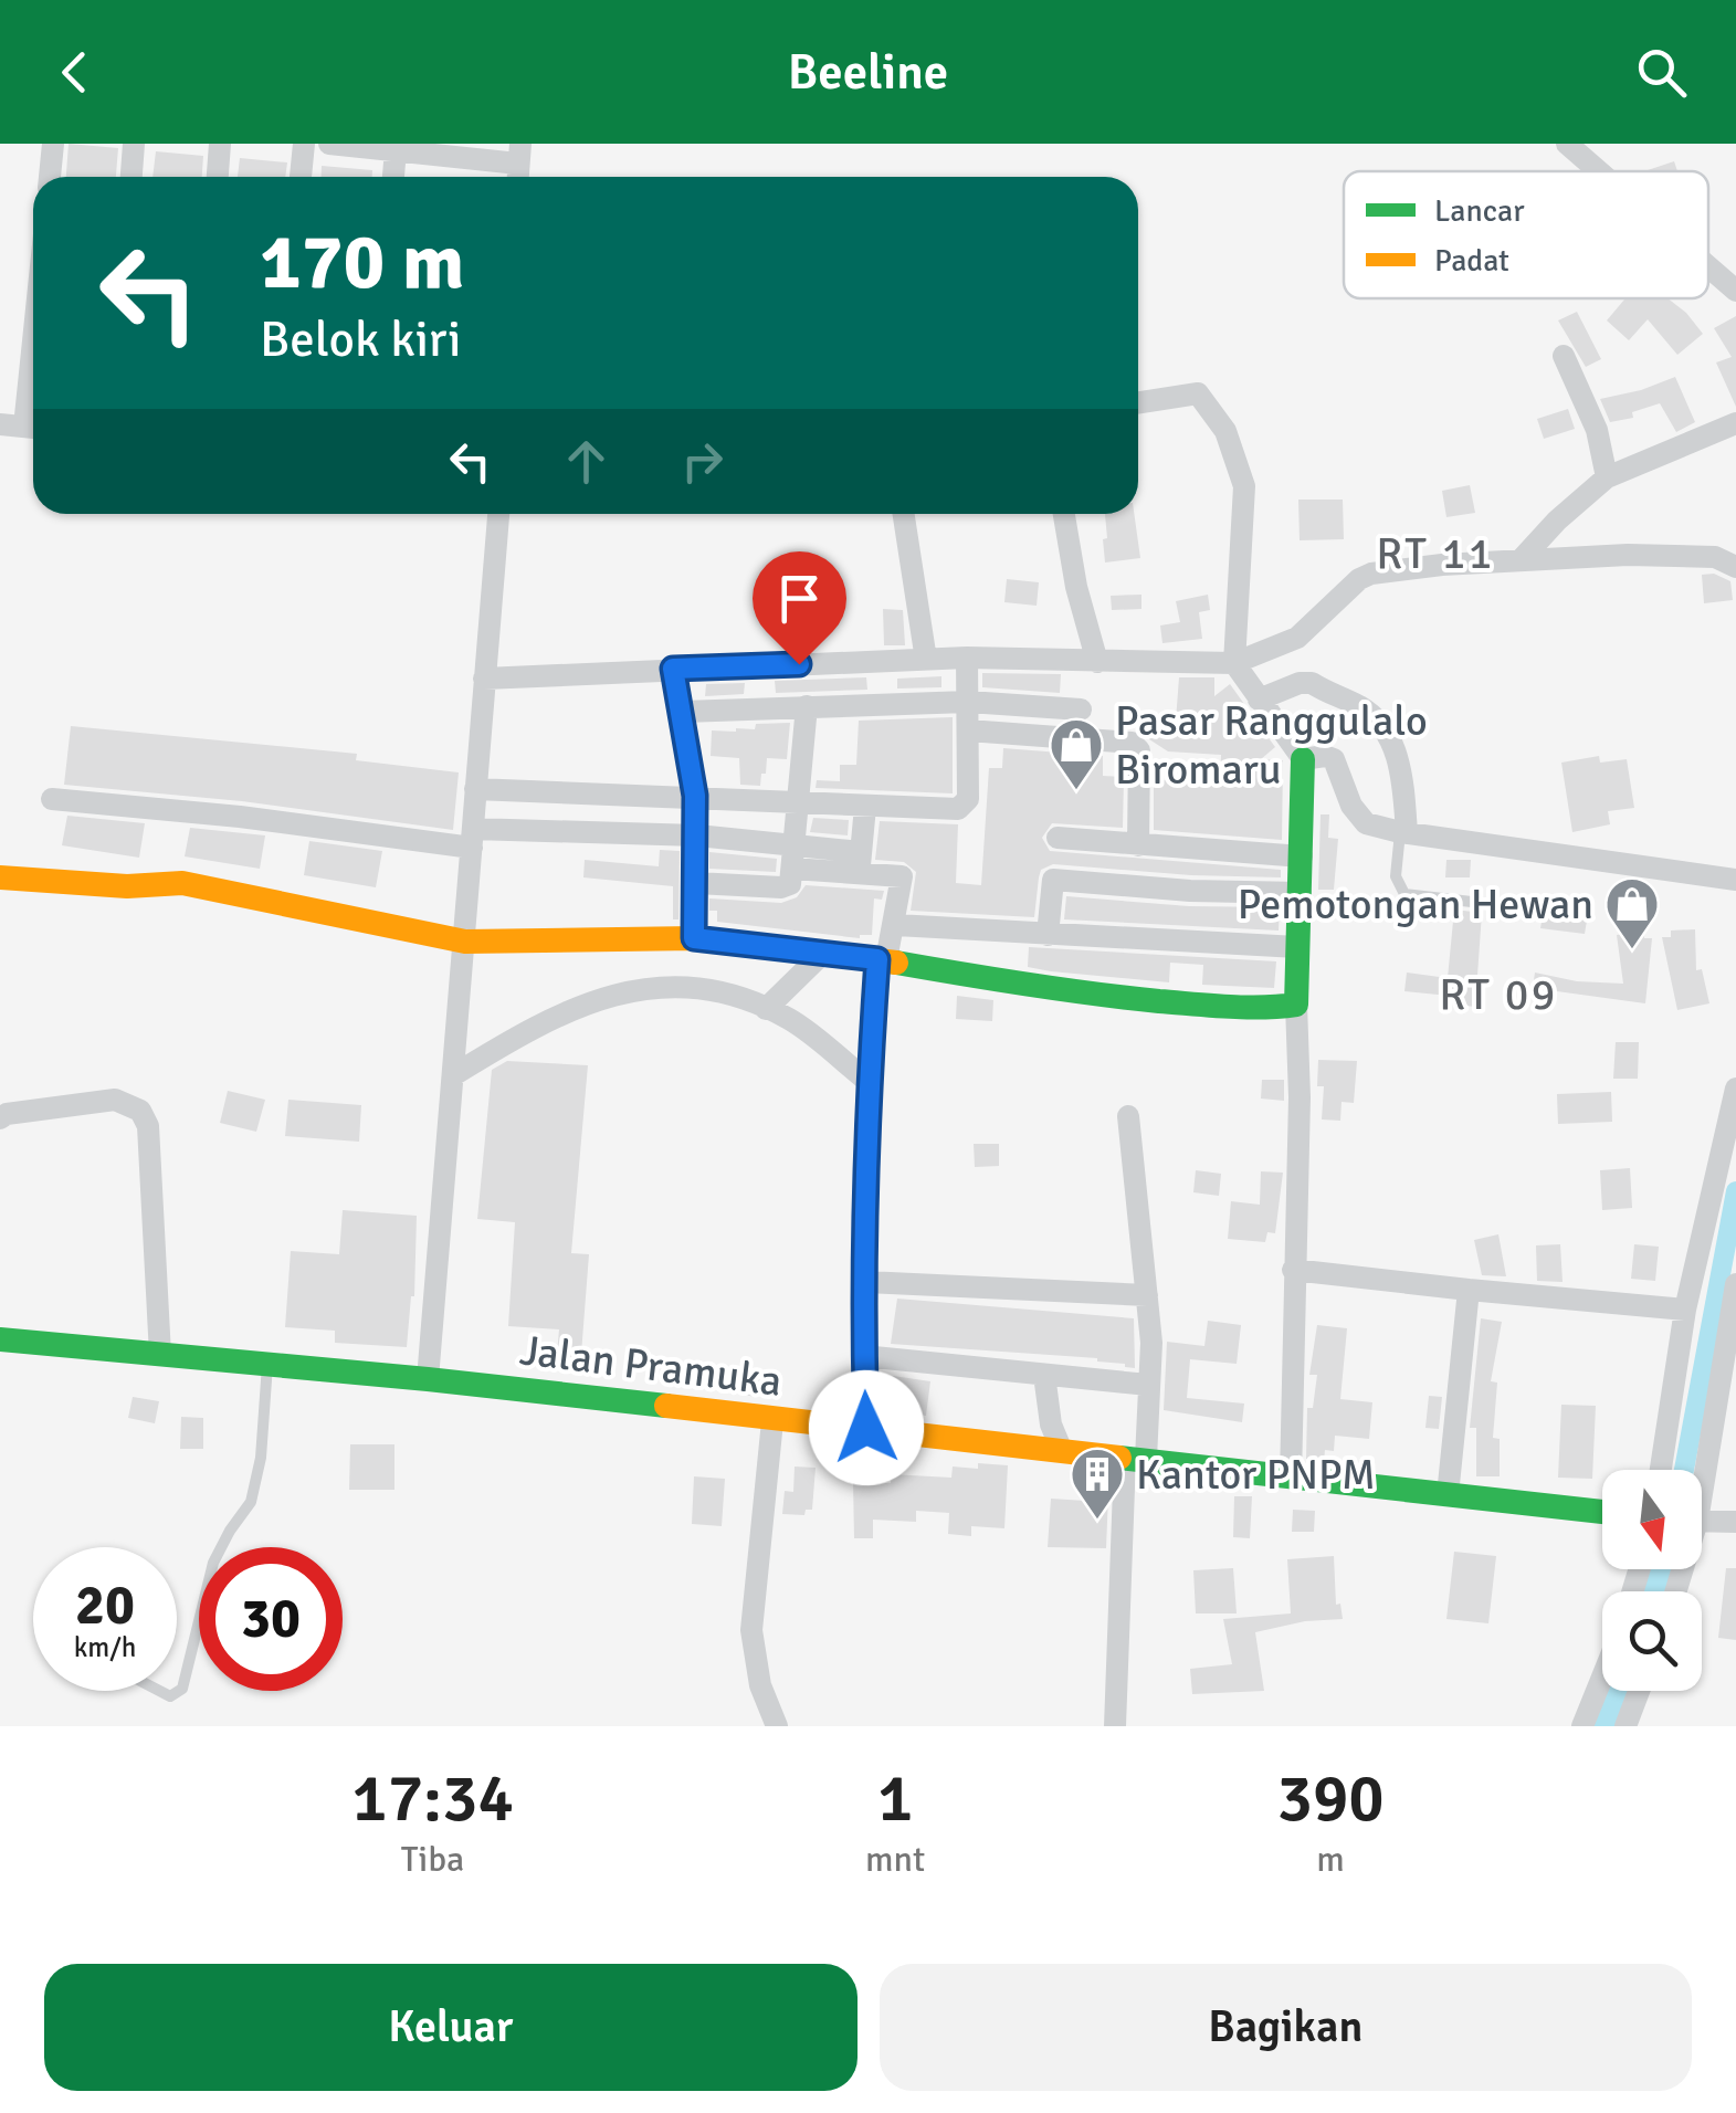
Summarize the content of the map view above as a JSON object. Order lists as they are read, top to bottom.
{
  "streets": {
    "street": ["Jalan Pramuka"]
  },
  "districts": ["RT 11", "RT 09"],
  "places": {
    "shop": ["Pasar Ranggulalo Biromaru", "Pemotongan Hewan"],
    "building": ["Kantor PNPM"]
  },
  "legend": ["Lancar", "Padat"],
  "north": "bottom",
  "page": {
    "header": "Beeline",
    "turn": ["170 m", "Belok kiri"],
    "speed": "20 km/h",
    "limit": "30",
    "eta": [
      "17:34",
      "Tiba",
      "1",
      "mnt",
      "390",
      "m"
    ],
    "buttons": ["Keluar", "Bagikan"]
  }
}
